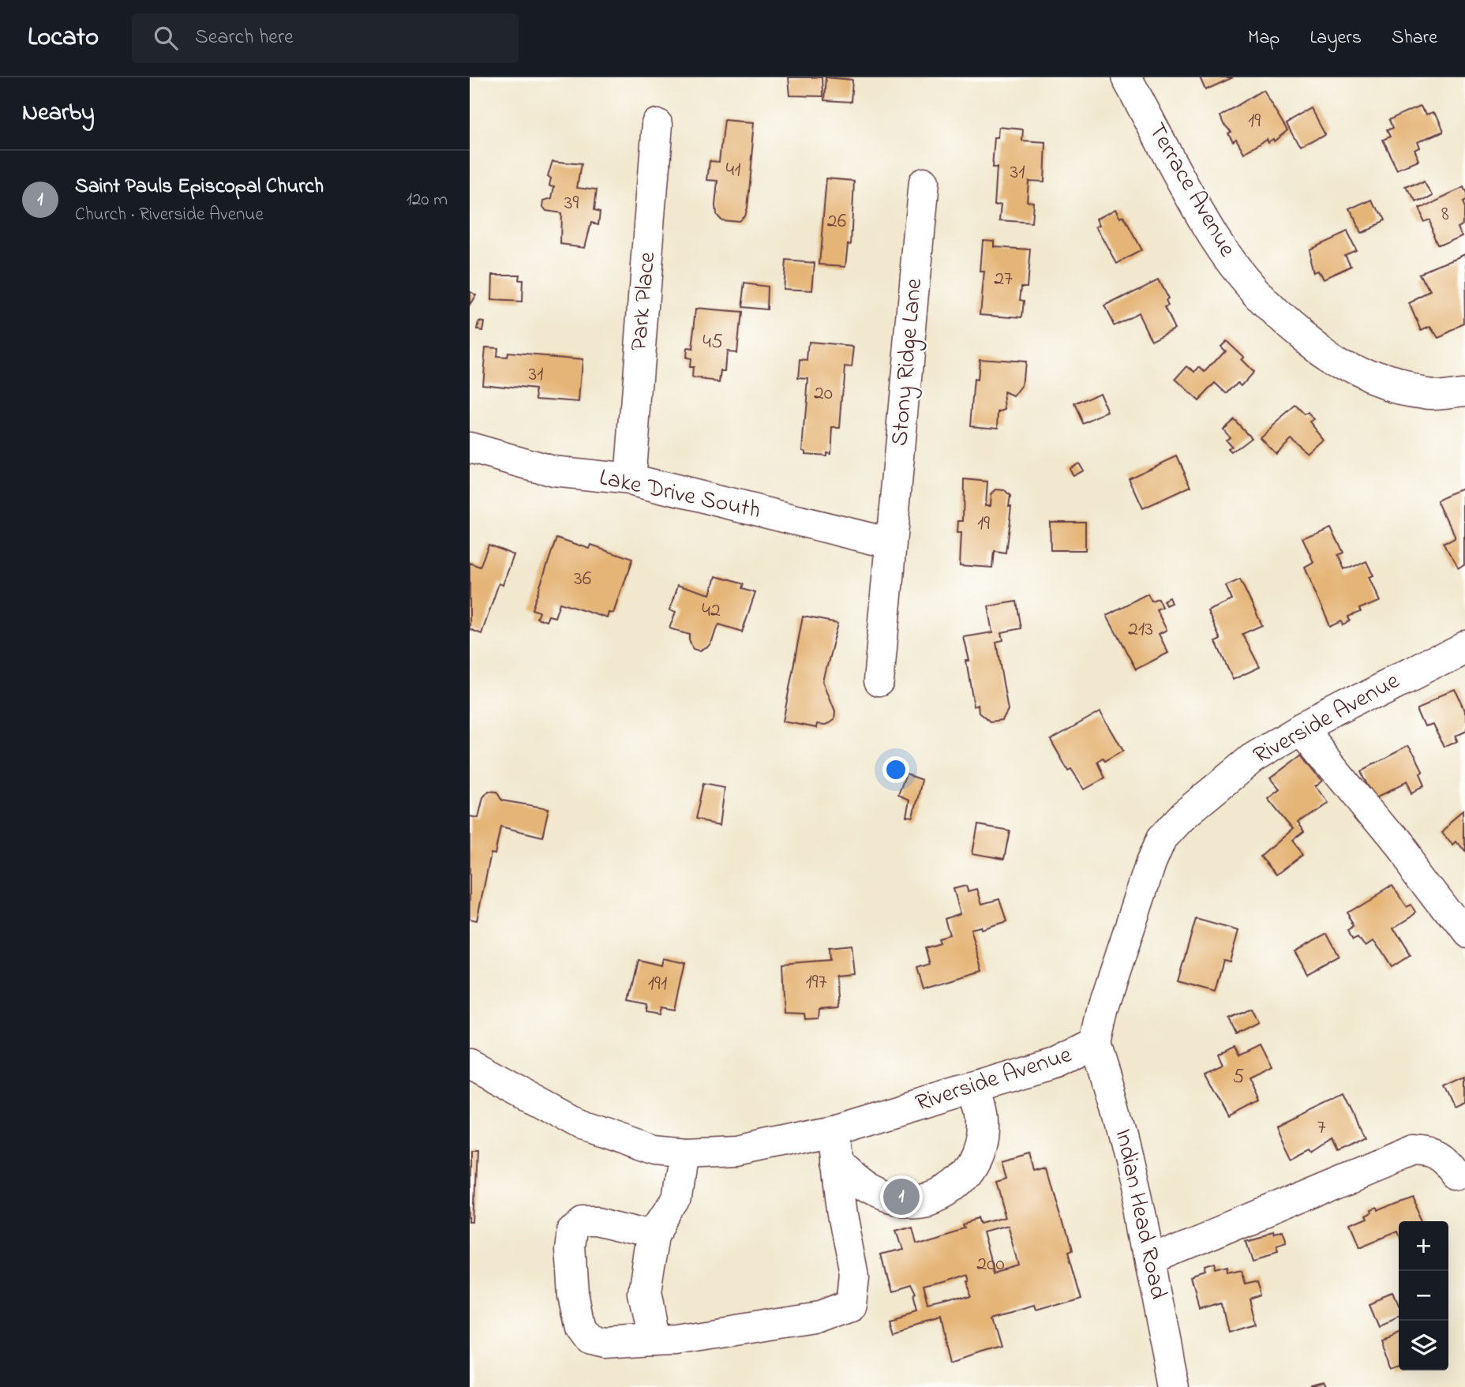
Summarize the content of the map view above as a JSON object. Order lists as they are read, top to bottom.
{
  "streets": {
    "street": [
      "Terrace Avenue",
      "Park Place",
      "Stony Ridge Lane",
      "Lake Drive South",
      "Riverside Avenue",
      "Indian Head Road"
    ]
  },
  "crossings": [
    ["Park Place", "Lake Drive South"],
    ["Stony Ridge Lane", "Lake Drive South"],
    ["Riverside Avenue", "Indian Head Road"]
  ],
  "house_numbers": [
    "19",
    "41",
    "31",
    "39",
    "8",
    "26",
    "27",
    "45",
    "31",
    "20",
    "19",
    "36",
    "42",
    "213",
    "197",
    "191",
    "5",
    "7",
    "200"
  ],
  "page": {
    "header": "Locato",
    "search": "Search here",
    "nav": ["Map", "Layers", "Share"],
    "heading": "Nearby",
    "list": [
      {
        "mark": "1",
        "name": "Saint Pauls Episcopal Church",
        "note": "Church · Riverside Avenue",
        "value": "120 m"
      }
    ],
    "pins": "1",
    "map_buttons": ["+", "−"]
  }
}
